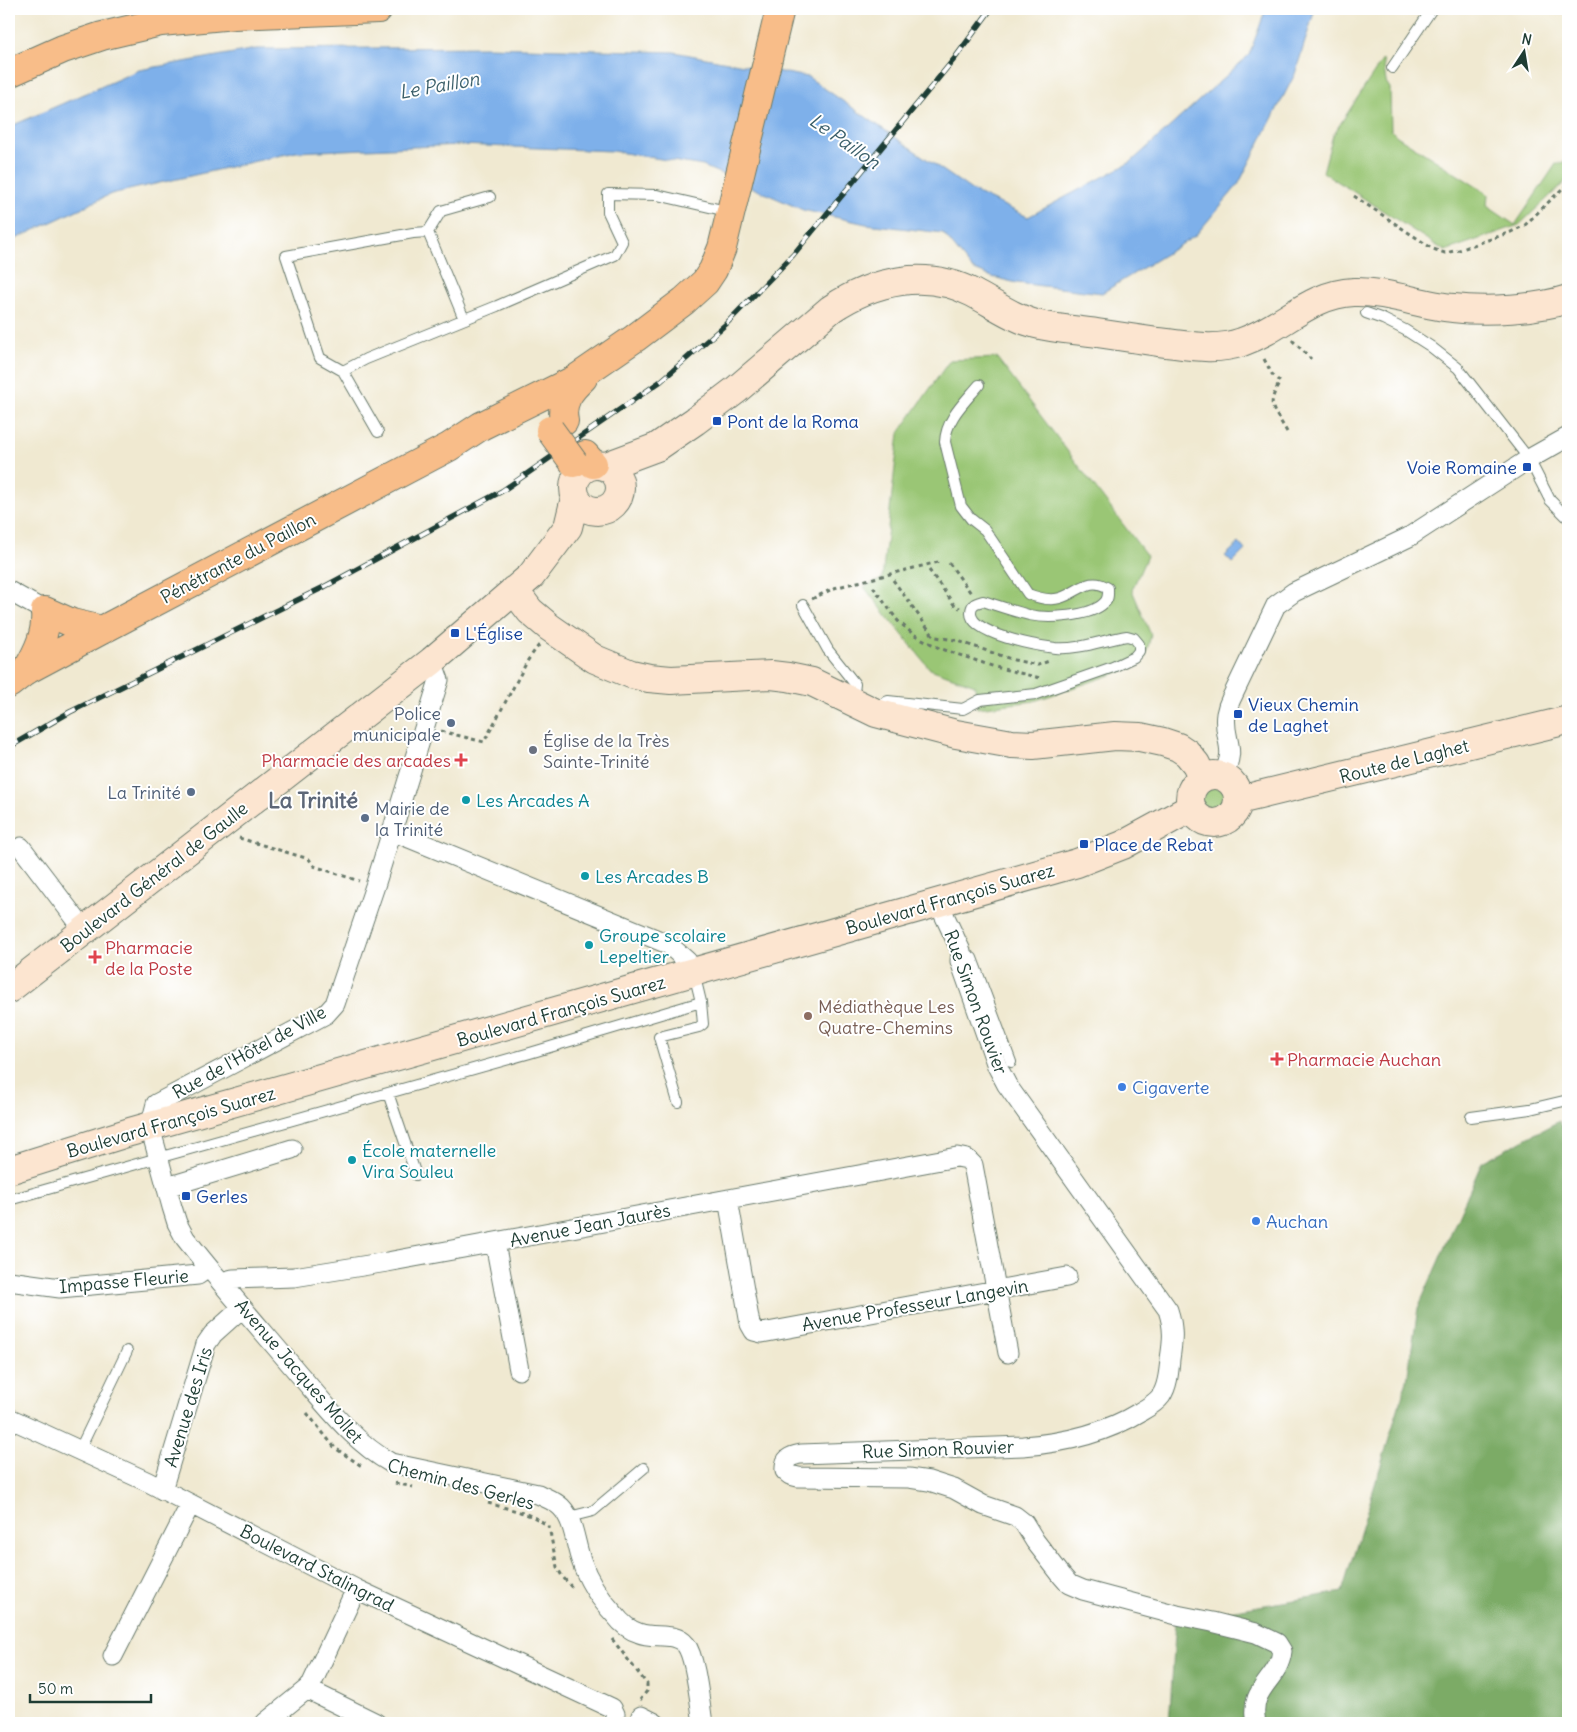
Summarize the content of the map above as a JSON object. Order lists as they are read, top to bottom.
{
  "streets": {
    "main road": ["Pénétrante du Paillon"],
    "street": [
      "Route de Laghet",
      "Boulevard Général de Gaulle",
      "Boulevard François Suarez",
      "Rue Simon Rouvier",
      "Rue de l'Hôtel de Ville",
      "Avenue Jean Jaurès",
      "Impasse Fleurie",
      "Avenue Professeur Langevin",
      "Avenue Jacques Mollet",
      "Avenue des Iris",
      "Boulevard Stalingrad"
    ],
    "path": ["Chemin des Gerles"]
  },
  "crossings": [
    ["Route de Laghet", "Boulevard François Suarez"],
    ["Boulevard Général de Gaulle", "Rue de l'Hôtel de Ville"],
    ["Boulevard François Suarez", "Rue Simon Rouvier"],
    ["Boulevard François Suarez", "Rue de l'Hôtel de Ville"],
    ["Boulevard François Suarez", "Avenue Jacques Mollet"],
    ["Rue de l'Hôtel de Ville", "Avenue Jacques Mollet"],
    ["Avenue Jean Jaurès", "Avenue Professeur Langevin"],
    ["Avenue Jean Jaurès", "Avenue Jacques Mollet"],
    ["Impasse Fleurie", "Avenue Jacques Mollet"],
    ["Avenue Jacques Mollet", "Avenue des Iris"],
    ["Avenue des Iris", "Boulevard Stalingrad"]
  ],
  "districts": ["La Trinité"],
  "water": ["Le Paillon"],
  "places": {
    "transit": [
      "Pont de la Roma",
      "Voie Romaine",
      "L'Église",
      "Vieux Chemin de Laghet",
      "Place de Rebat",
      "Gerles"
    ],
    "other": [
      "Police municipale",
      "Église de la Très Sainte-Trinité",
      "La Trinité",
      "Les Arcades A",
      "Mairie de la Trinité",
      "Les Arcades B",
      "Groupe scolaire Lepeltier",
      "Médiathèque Les Quatre-Chemins",
      "Cigaverte",
      "École maternelle Vira Souleu",
      "Auchan"
    ],
    "health": ["Pharmacie des arcades", "Pharmacie de la Poste", "Pharmacie Auchan"]
  },
  "scale_bar": "50 m",
  "north": "top"
}
